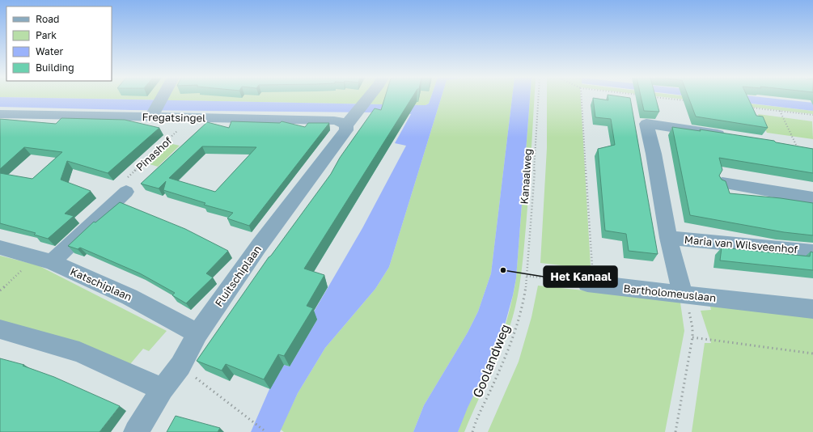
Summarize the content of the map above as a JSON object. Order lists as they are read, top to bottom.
{
  "streets": {
    "street": [
      "Fregatsingel",
      "Maria van Wilsveenhof",
      "Fluitschiplaan",
      "Katschiplaan",
      "Bartholomeuslaan"
    ],
    "path": ["Pinashof", "Kanaalweg", "Goolandweg"]
  },
  "crossings": [
    ["Fregatsingel", "Pinashof"],
    ["Fregatsingel", "Fluitschiplaan"],
    ["Kanaalweg", "Goolandweg"],
    ["Maria van Wilsveenhof", "Bartholomeuslaan"],
    ["Fluitschiplaan", "Katschiplaan"]
  ],
  "places": ["Het Kanaal"],
  "legend": [
    "Road",
    "Park",
    "Water",
    "Building"
  ]
}
